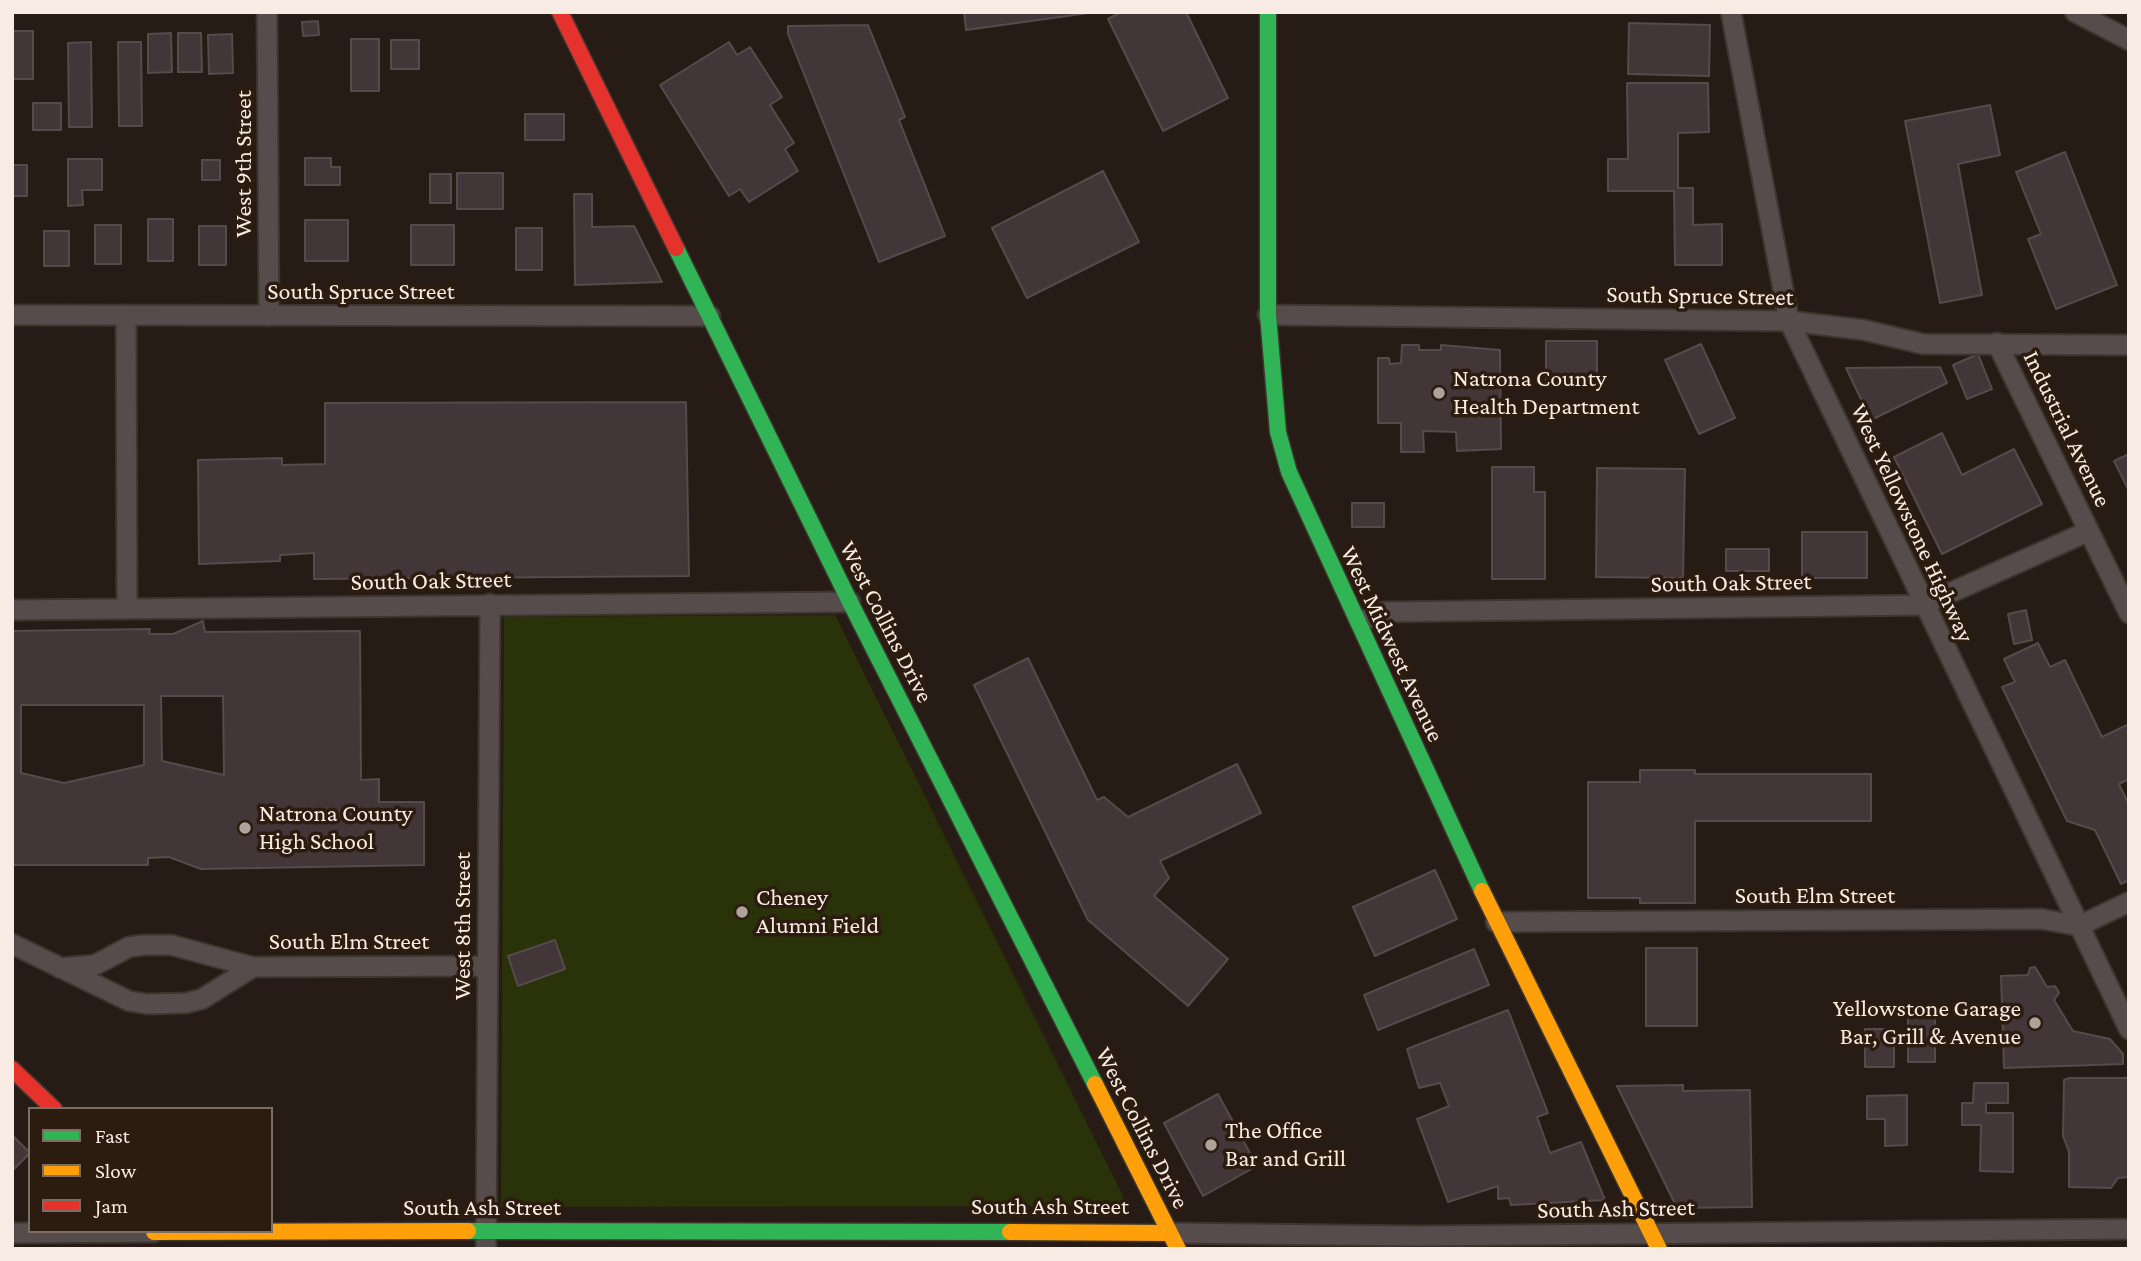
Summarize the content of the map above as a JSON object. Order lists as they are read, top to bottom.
{
  "streets": {
    "street": [
      "West 9th Street",
      "South Spruce Street",
      "Industrial Avenue",
      "West Yellowstone Highway",
      "South Oak Street",
      "West Collins Drive",
      "West Midwest Avenue",
      "South Elm Street",
      "West 8th Street",
      "South Ash Street"
    ]
  },
  "crossings": [
    ["West 9th Street", "South Spruce Street"],
    ["South Spruce Street", "Industrial Avenue"],
    ["South Spruce Street", "West Yellowstone Highway"],
    ["South Spruce Street", "West Collins Drive"],
    ["South Spruce Street", "West Midwest Avenue"],
    ["Industrial Avenue", "South Oak Street"],
    ["West Yellowstone Highway", "South Oak Street"],
    ["West Yellowstone Highway", "South Elm Street"],
    ["South Oak Street", "West Collins Drive"],
    ["South Oak Street", "West Midwest Avenue"],
    ["South Oak Street", "West 8th Street"],
    ["West Collins Drive", "South Ash Street"],
    ["West Midwest Avenue", "South Elm Street"],
    ["West Midwest Avenue", "South Ash Street"],
    ["South Elm Street", "West 8th Street"],
    ["West 8th Street", "South Ash Street"]
  ],
  "places": [
    "Natrona County Health Department",
    "Natrona County High School",
    "Cheney Alumni Field",
    "Yellowstone Garage Bar, Grill & Avenue",
    "The Office Bar and Grill"
  ],
  "legend": ["Fast", "Slow", "Jam"]
}
